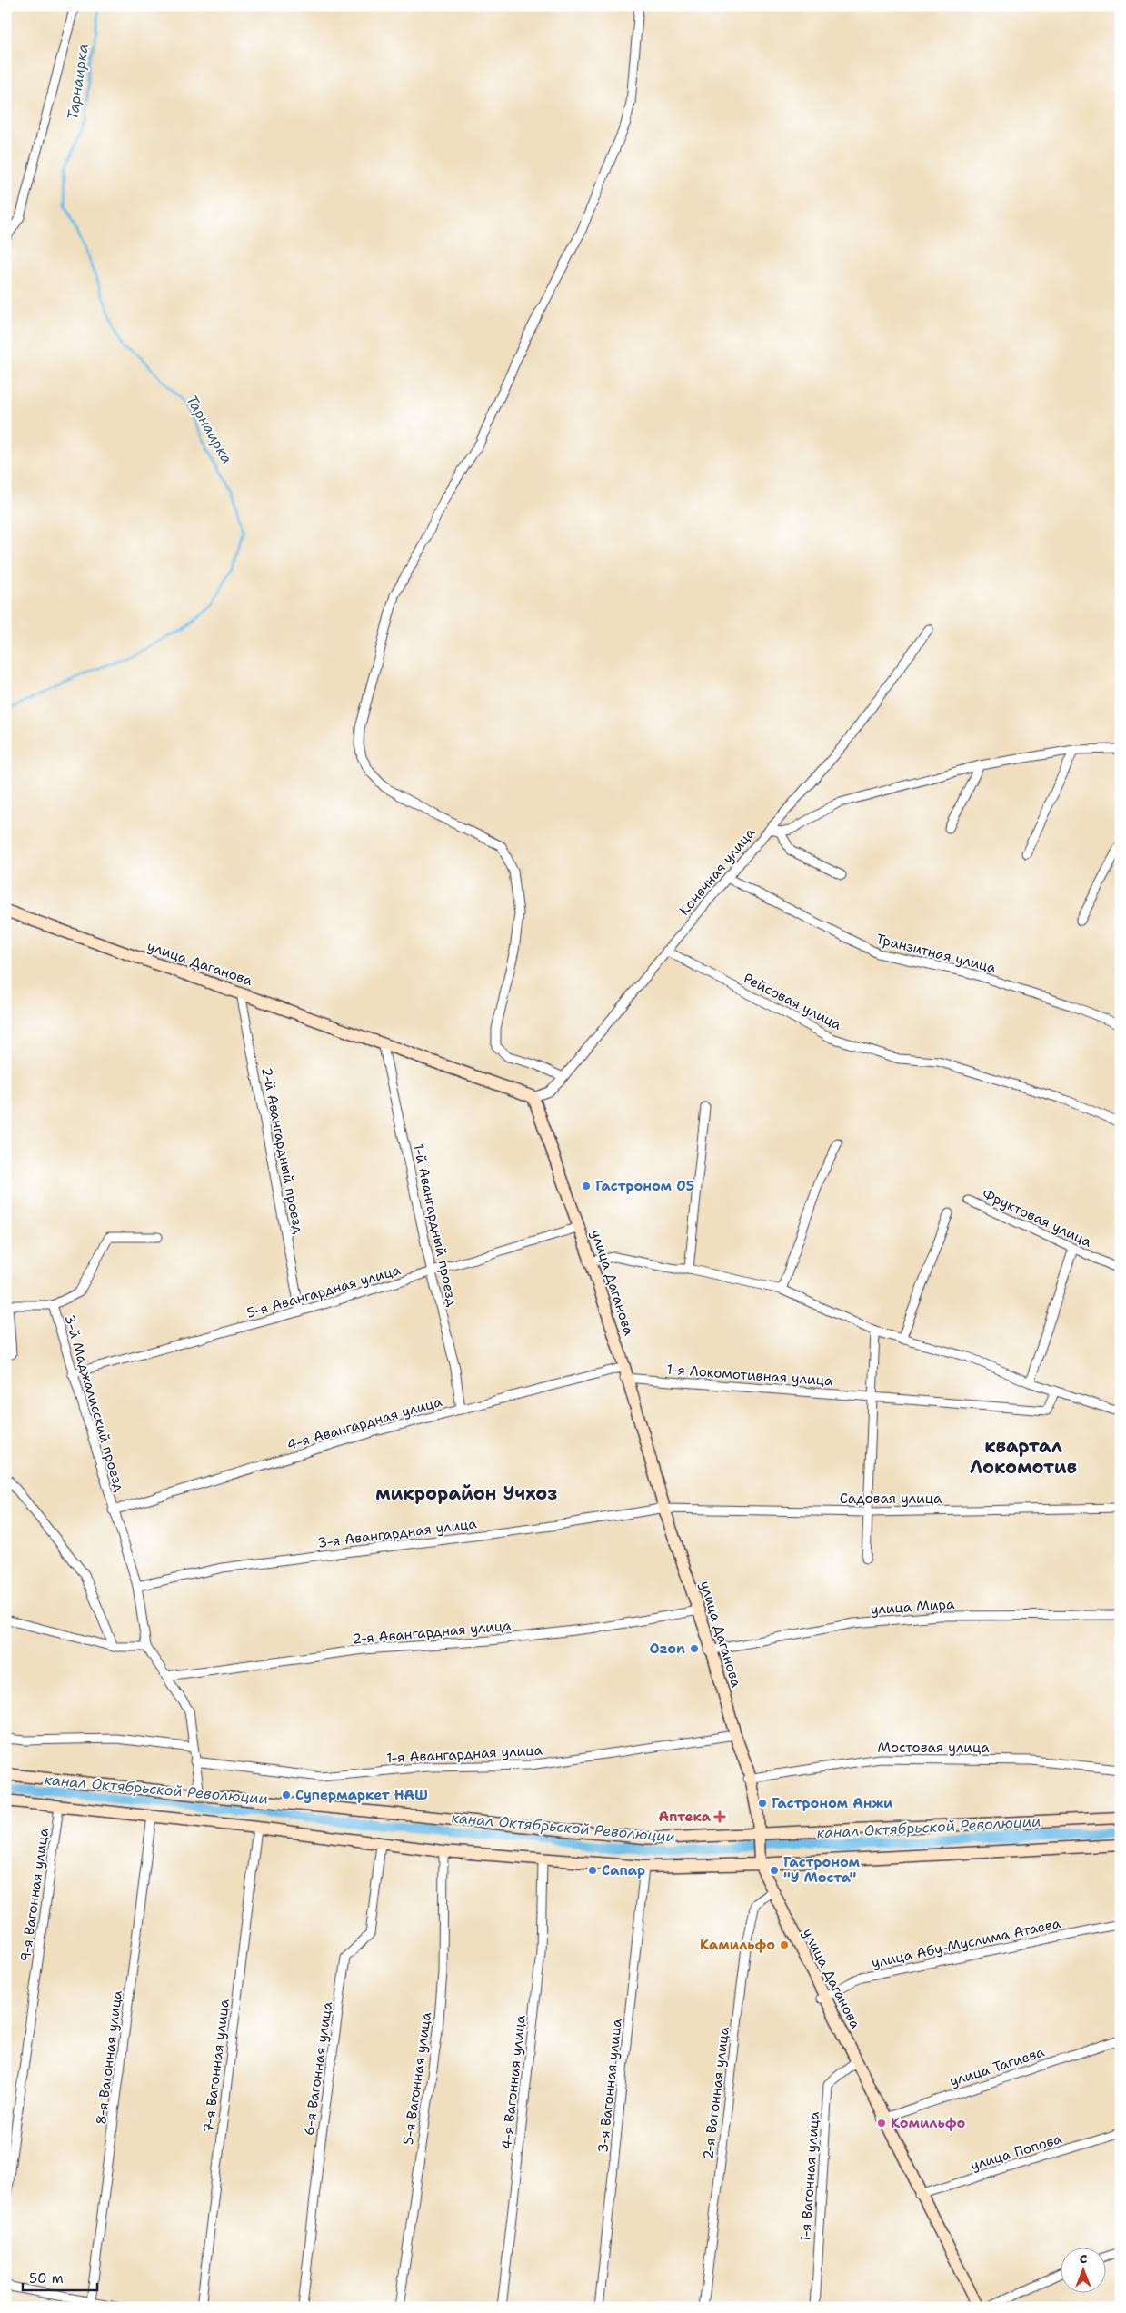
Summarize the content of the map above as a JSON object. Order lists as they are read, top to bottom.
{
  "streets": {
    "main road": ["улица Даганова"],
    "street": [
      "Конечная улица",
      "Транзитная улица",
      "Рейсовая улица",
      "2-й Авангардный проезд",
      "Фруктовая улица",
      "1-й Авангардный проезд",
      "5-я Авангардная улица",
      "1-я Локомотивная улица",
      "3-й Маджалисский проезд",
      "4-я Авангардная улица",
      "Садовая улица",
      "3-я Авангардная улица",
      "улица Мира",
      "2-я Авангардная улица",
      "Мостовая улица",
      "1-я Авангардная улица",
      "9-я Вагонная улица",
      "улица Абу-Муслима Атаева",
      "8-я Вагонная улица",
      "7-я Вагонная улица",
      "улица Тагиева",
      "6-я Вагонная улица",
      "5-я Вагонная улица",
      "4-я Вагонная улица",
      "3-я Вагонная улица",
      "2-я Вагонная улица",
      "улица Попова",
      "1-я Вагонная улица"
    ]
  },
  "crossings": [
    ["Конечная улица", "Транзитная улица"],
    ["Конечная улица", "улица Даганова"],
    ["Конечная улица", "Рейсовая улица"],
    ["улица Даганова", "2-й Авангардный проезд"],
    ["улица Даганова", "1-й Авангардный проезд"],
    ["улица Даганова", "5-я Авангардная улица"],
    ["улица Даганова", "1-я Локомотивная улица"],
    ["улица Даганова", "4-я Авангардная улица"],
    ["улица Даганова", "Садовая улица"],
    ["улица Даганова", "3-я Авангардная улица"],
    ["улица Даганова", "улица Мира"],
    ["улица Даганова", "2-я Авангардная улица"],
    ["улица Даганова", "Мостовая улица"],
    ["улица Даганова", "1-я Авангардная улица"],
    ["улица Даганова", "улица Абу-Муслима Атаева"],
    ["улица Даганова", "улица Тагиева"],
    ["улица Даганова", "2-я Вагонная улица"],
    ["улица Даганова", "улица Попова"],
    ["улица Даганова", "1-я Вагонная улица"],
    ["2-й Авангардный проезд", "5-я Авангардная улица"],
    ["1-й Авангардный проезд", "5-я Авангардная улица"],
    ["1-й Авангардный проезд", "4-я Авангардная улица"],
    ["5-я Авангардная улица", "3-й Маджалисский проезд"],
    ["1-я Локомотивная улица", "4-я Авангардная улица"],
    ["3-й Маджалисский проезд", "4-я Авангардная улица"],
    ["3-й Маджалисский проезд", "3-я Авангардная улица"],
    ["Садовая улица", "3-я Авангардная улица"]
  ],
  "districts": ["квартал Локомотив", "микрорайон Учхоз"],
  "water": ["Тарнаирка", "канал Октябрьской Революции"],
  "places": {
    "other": [
      "Гастроном 05",
      "Ozon",
      "Супермаркет НАШ",
      "Гастроном Анжи",
      "Сапар",
      "Гастроном \"У Моста\"",
      "Камильфо",
      "Комильфо"
    ],
    "health": ["Аптека"]
  },
  "scale_bar": "50 m",
  "north": "top"
}
